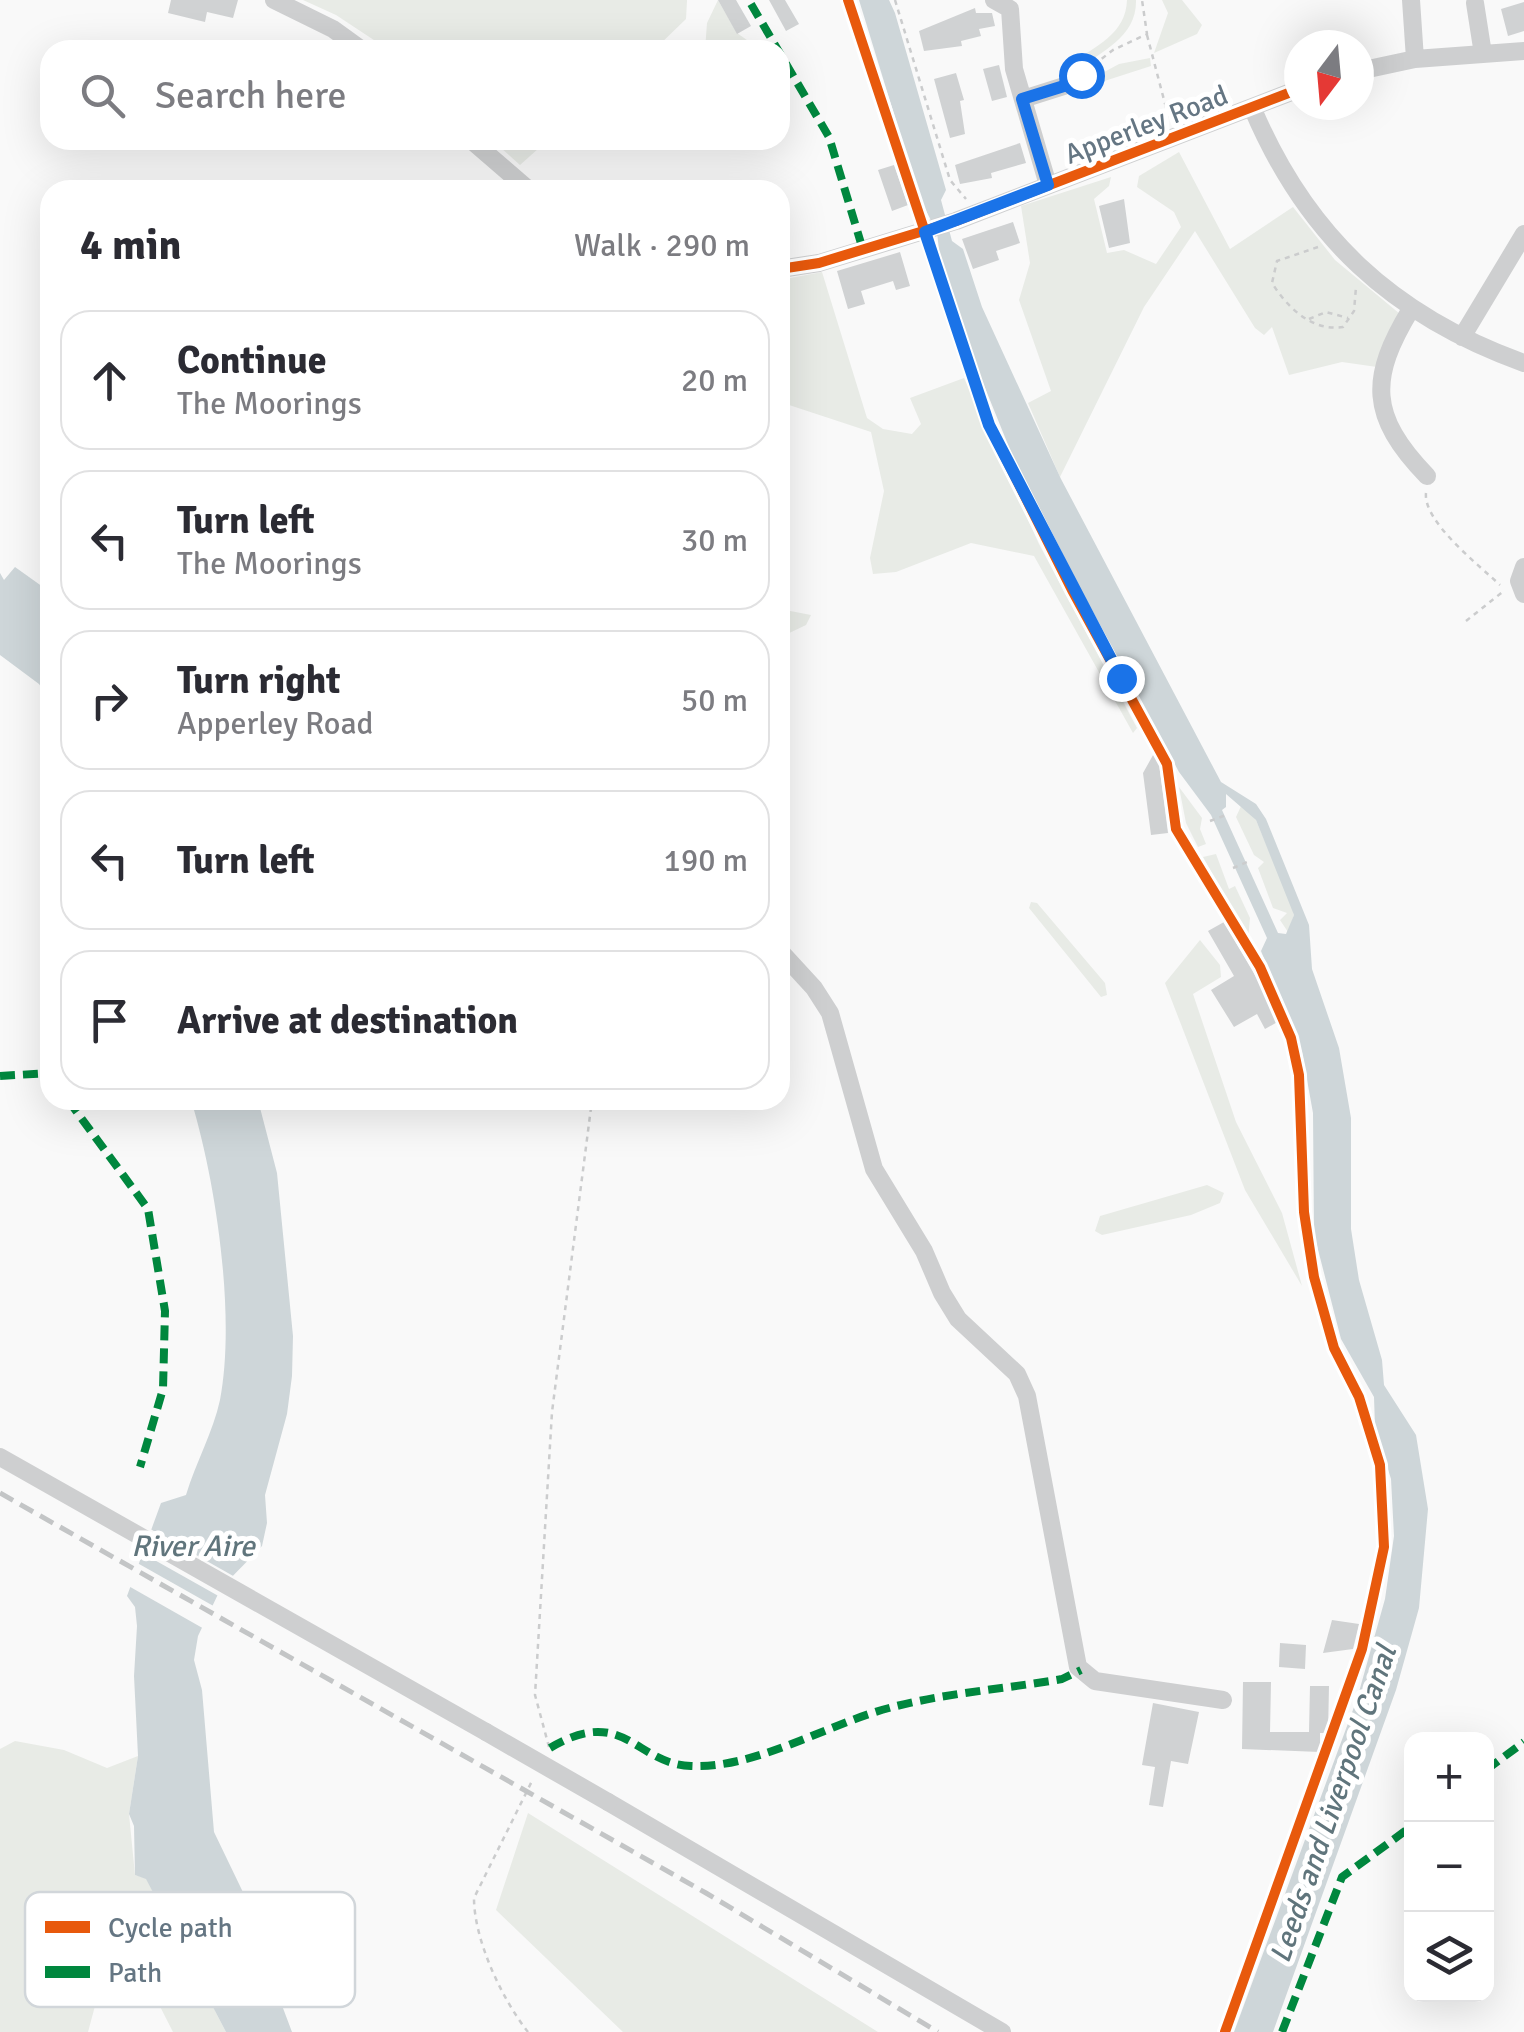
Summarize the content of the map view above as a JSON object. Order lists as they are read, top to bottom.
{
  "streets": {
    "street": ["Apperley Road"]
  },
  "water": ["River Aire", "Leeds and Liverpool Canal"],
  "legend": ["Cycle path", "Path"],
  "north": "bottom",
  "page": {
    "search": "Search here",
    "heading": ["4 min", "Walk · 290 m"],
    "list": [
      ["Continue", "The Moorings", "20 m"],
      ["Turn left", "The Moorings", "30 m"],
      ["Turn right", "Apperley Road", "50 m"],
      ["Turn left", "190 m"],
      "Arrive at destination"
    ],
    "map_buttons": ["+", "−"]
  }
}
